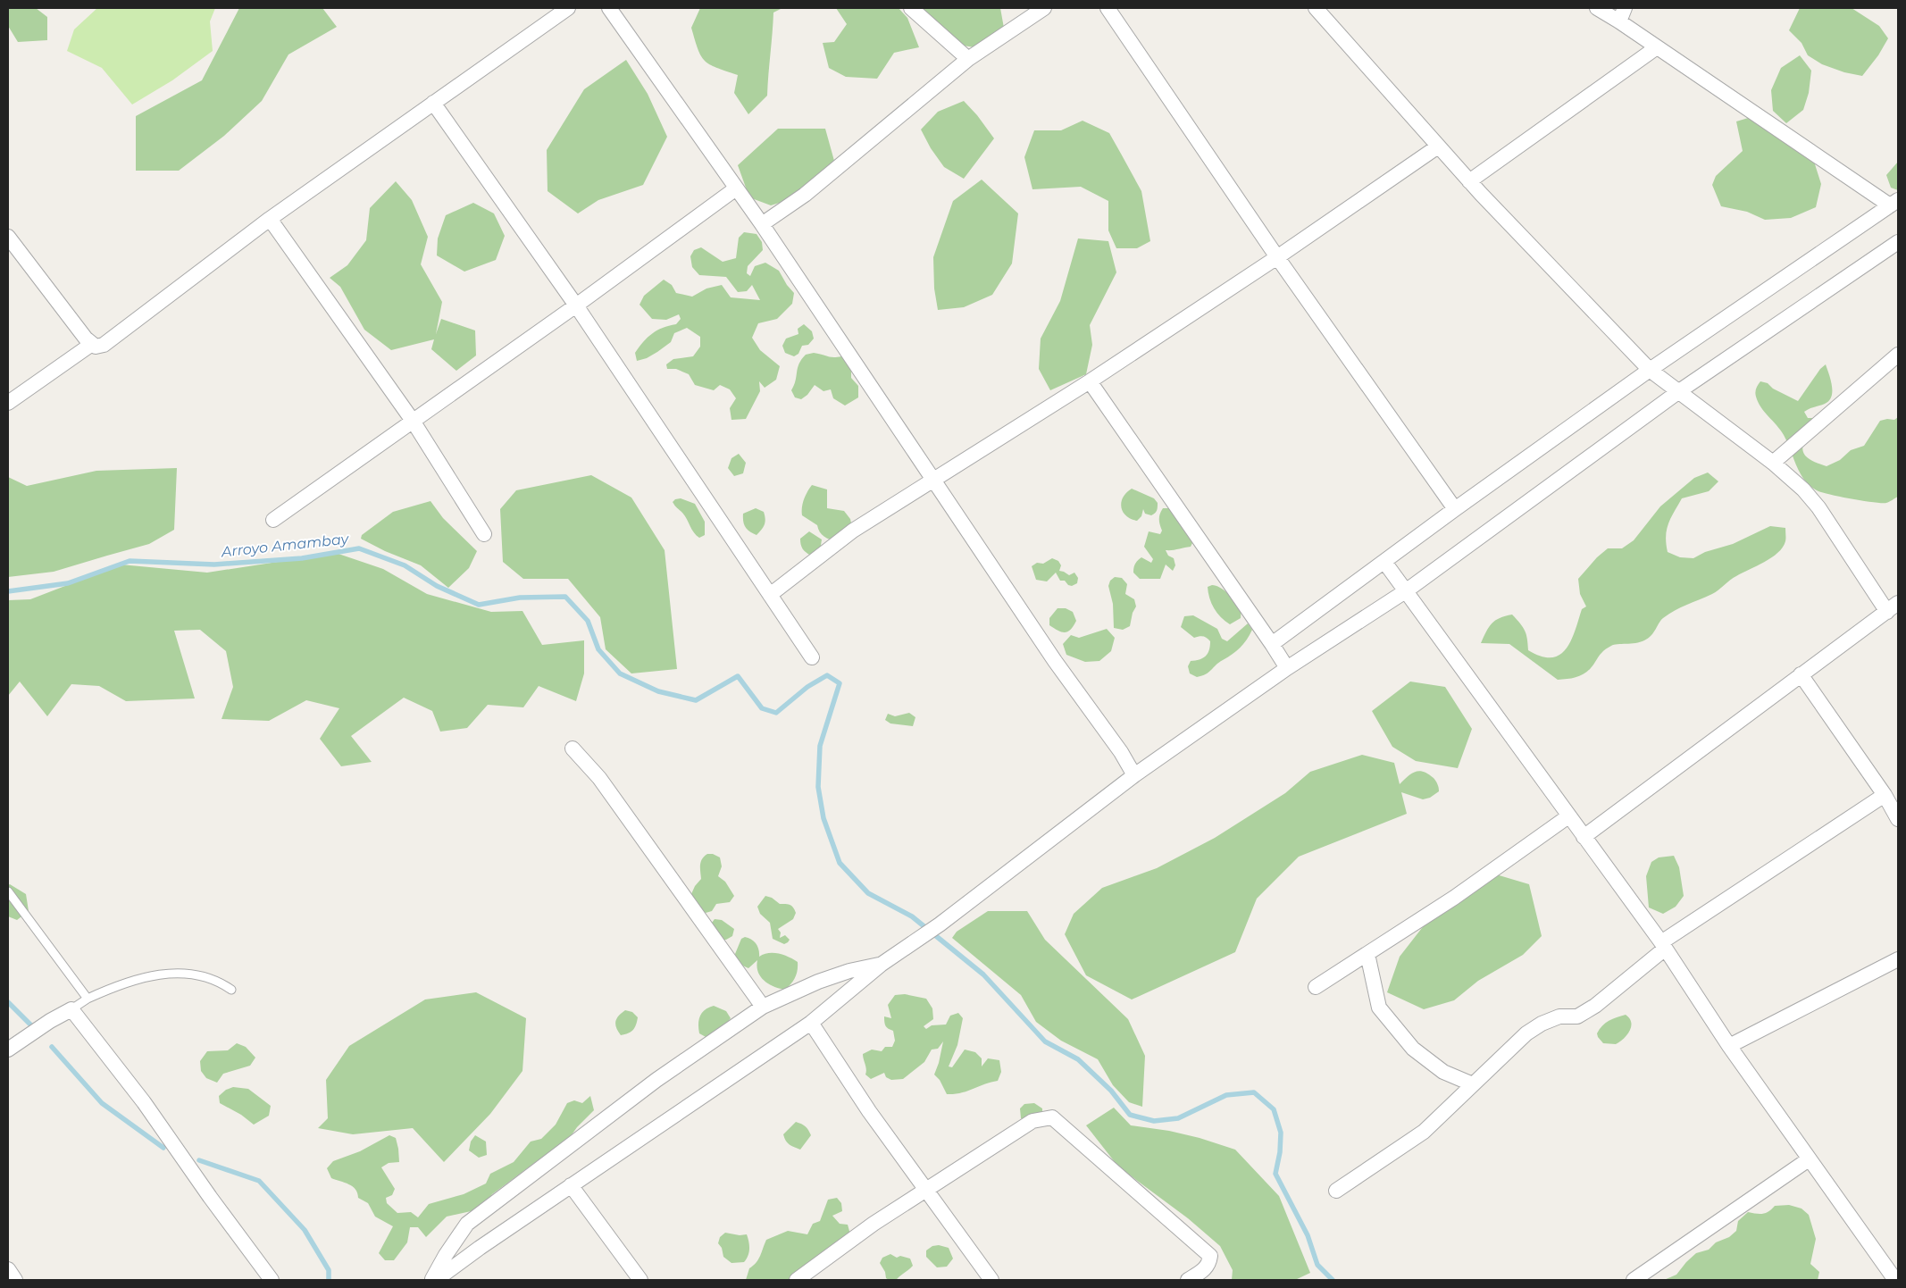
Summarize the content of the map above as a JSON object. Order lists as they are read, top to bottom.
{
  "water": ["Arroyo Amambay"]
}
